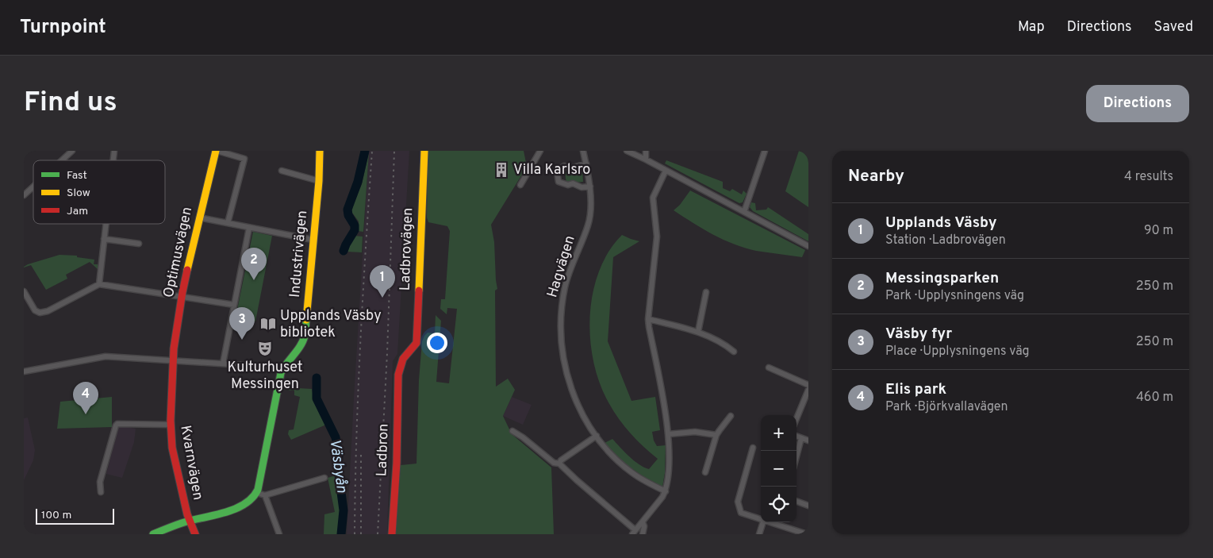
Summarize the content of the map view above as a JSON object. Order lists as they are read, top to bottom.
{
  "streets": {
    "street": [
      "Ladbrovägen",
      "Optimusvägen",
      "Industrivägen",
      "Hagvägen",
      "Ladbron",
      "Kvarnvägen"
    ]
  },
  "crossings": [
    ["Ladbrovägen", "Ladbron"],
    ["Optimusvägen", "Kvarnvägen"]
  ],
  "water": ["Väsbyån"],
  "places": {
    "building": ["Villa Karlsro"],
    "library": ["Upplands Väsby bibliotek"],
    "theatre": ["Kulturhuset Messingen"]
  },
  "legend": ["Fast", "Slow", "Jam"],
  "scale_bar": "100 m",
  "page": {
    "header": "Turnpoint",
    "nav": ["Map", "Directions", "Saved"],
    "buttons": "Directions",
    "title": "Find us",
    "heading": ["Nearby", "4 results"],
    "list": [
      {
        "mark": "1",
        "name": "Upplands Väsby",
        "note": "Station · Ladbrovägen",
        "value": "90 m"
      },
      {
        "mark": "2",
        "name": "Messingsparken",
        "note": "Park · Upplysningens väg",
        "value": "250 m"
      },
      {
        "mark": "3",
        "name": "Väsby fyr",
        "note": "Place · Upplysningens väg",
        "value": "250 m"
      },
      {
        "mark": "4",
        "name": "Elis park",
        "note": "Park · Björkvallavägen",
        "value": "460 m"
      }
    ],
    "pins": [
      "2",
      "1",
      "3",
      "4"
    ],
    "map_buttons": ["+", "−"],
    "scale": "100 m"
  }
}
